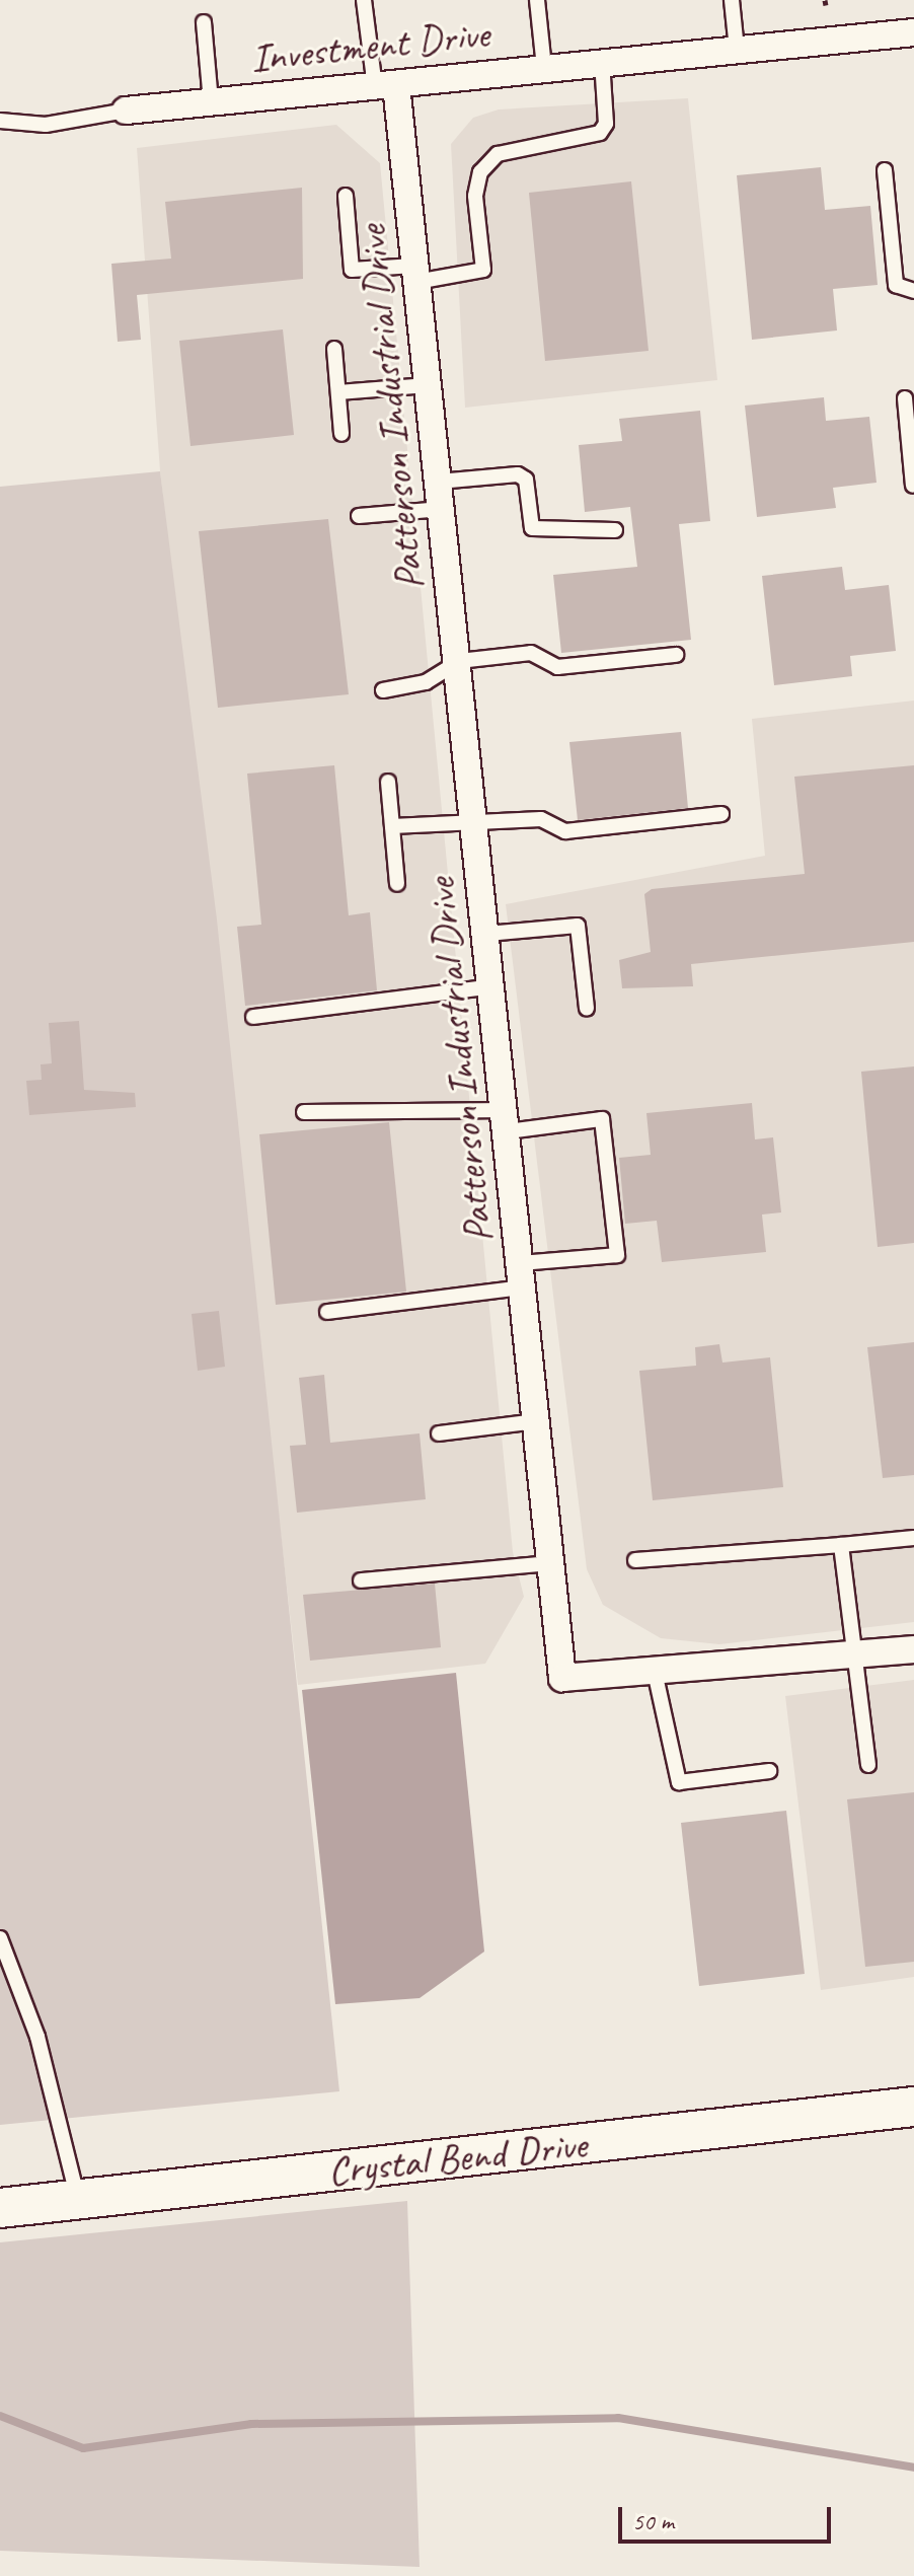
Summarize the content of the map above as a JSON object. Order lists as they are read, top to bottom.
{
  "streets": {
    "street": ["Investment Drive", "Patterson Industrial Drive", "Crystal Bend Drive"]
  },
  "crossings": [
    ["Investment Drive", "Patterson Industrial Drive"]
  ],
  "scale_bar": "50 m"
}
